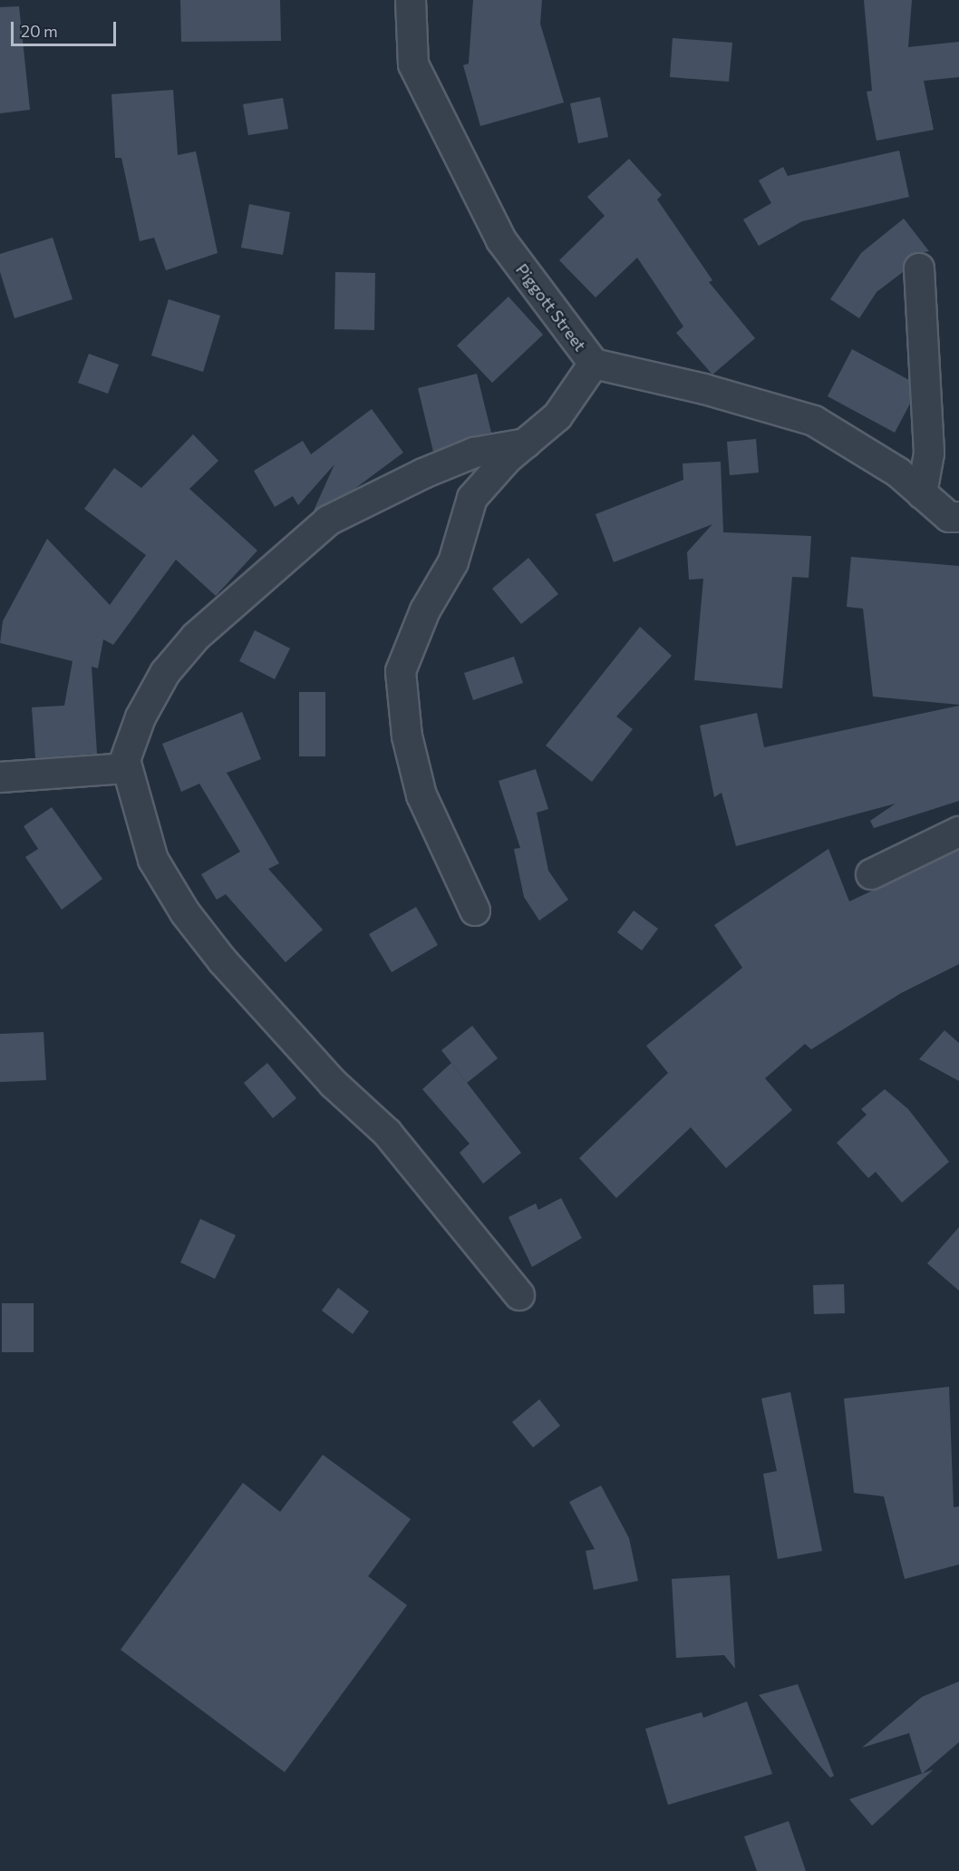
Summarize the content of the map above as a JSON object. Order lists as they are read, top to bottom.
{
  "streets": {
    "street": ["Piggott Street"]
  },
  "scale_bar": "20 m"
}
